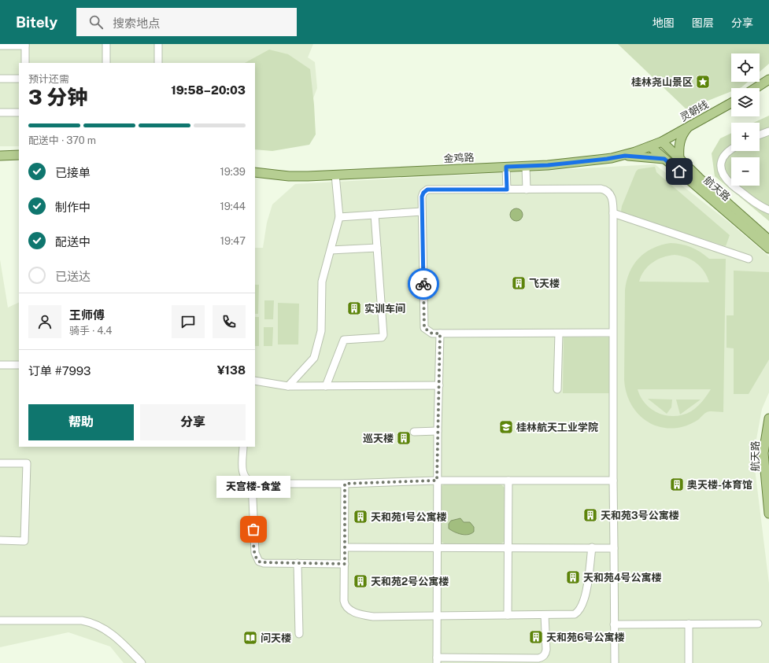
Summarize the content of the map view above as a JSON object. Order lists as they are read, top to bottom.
{
  "streets": {
    "main road": ["灵朝线", "金鸡路", "航天路"]
  },
  "crossings": [
    ["灵朝线", "金鸡路"],
    ["灵朝线", "航天路"],
    ["金鸡路", "航天路"]
  ],
  "places": {
    "place": ["桂林尧山景区"],
    "building": [
      "飞天楼",
      "实训车间",
      "巡天楼",
      "奥天楼-体育馆",
      "天和苑3号公寓楼",
      "天和苑1号公寓楼",
      "天和苑4号公寓楼",
      "天和苑2号公寓楼",
      "天和苑6号公寓楼"
    ],
    "school or university": ["桂林航天工业学院"],
    "other": ["天宫楼-食堂"],
    "library": ["问天楼"]
  },
  "page": {
    "header": "Bitely",
    "search": "搜索地点",
    "nav": ["地图", "图层", "分享"],
    "map_buttons": ["+", "−"],
    "heading": ["3 分钟", "预计还需", "19:58–20:03"],
    "panel": [
      "王师傅",
      "骑手 · 4.4",
      "订单 #7993",
      "¥138"
    ],
    "bar": "配送中 · 370 m",
    "list": [
      ["已接单", "19:39"],
      ["制作中", "19:44"],
      ["配送中", "19:47"],
      "已送达"
    ],
    "buttons": ["帮助", "分享"],
    "bubble": "天宫楼-食堂"
  }
}
